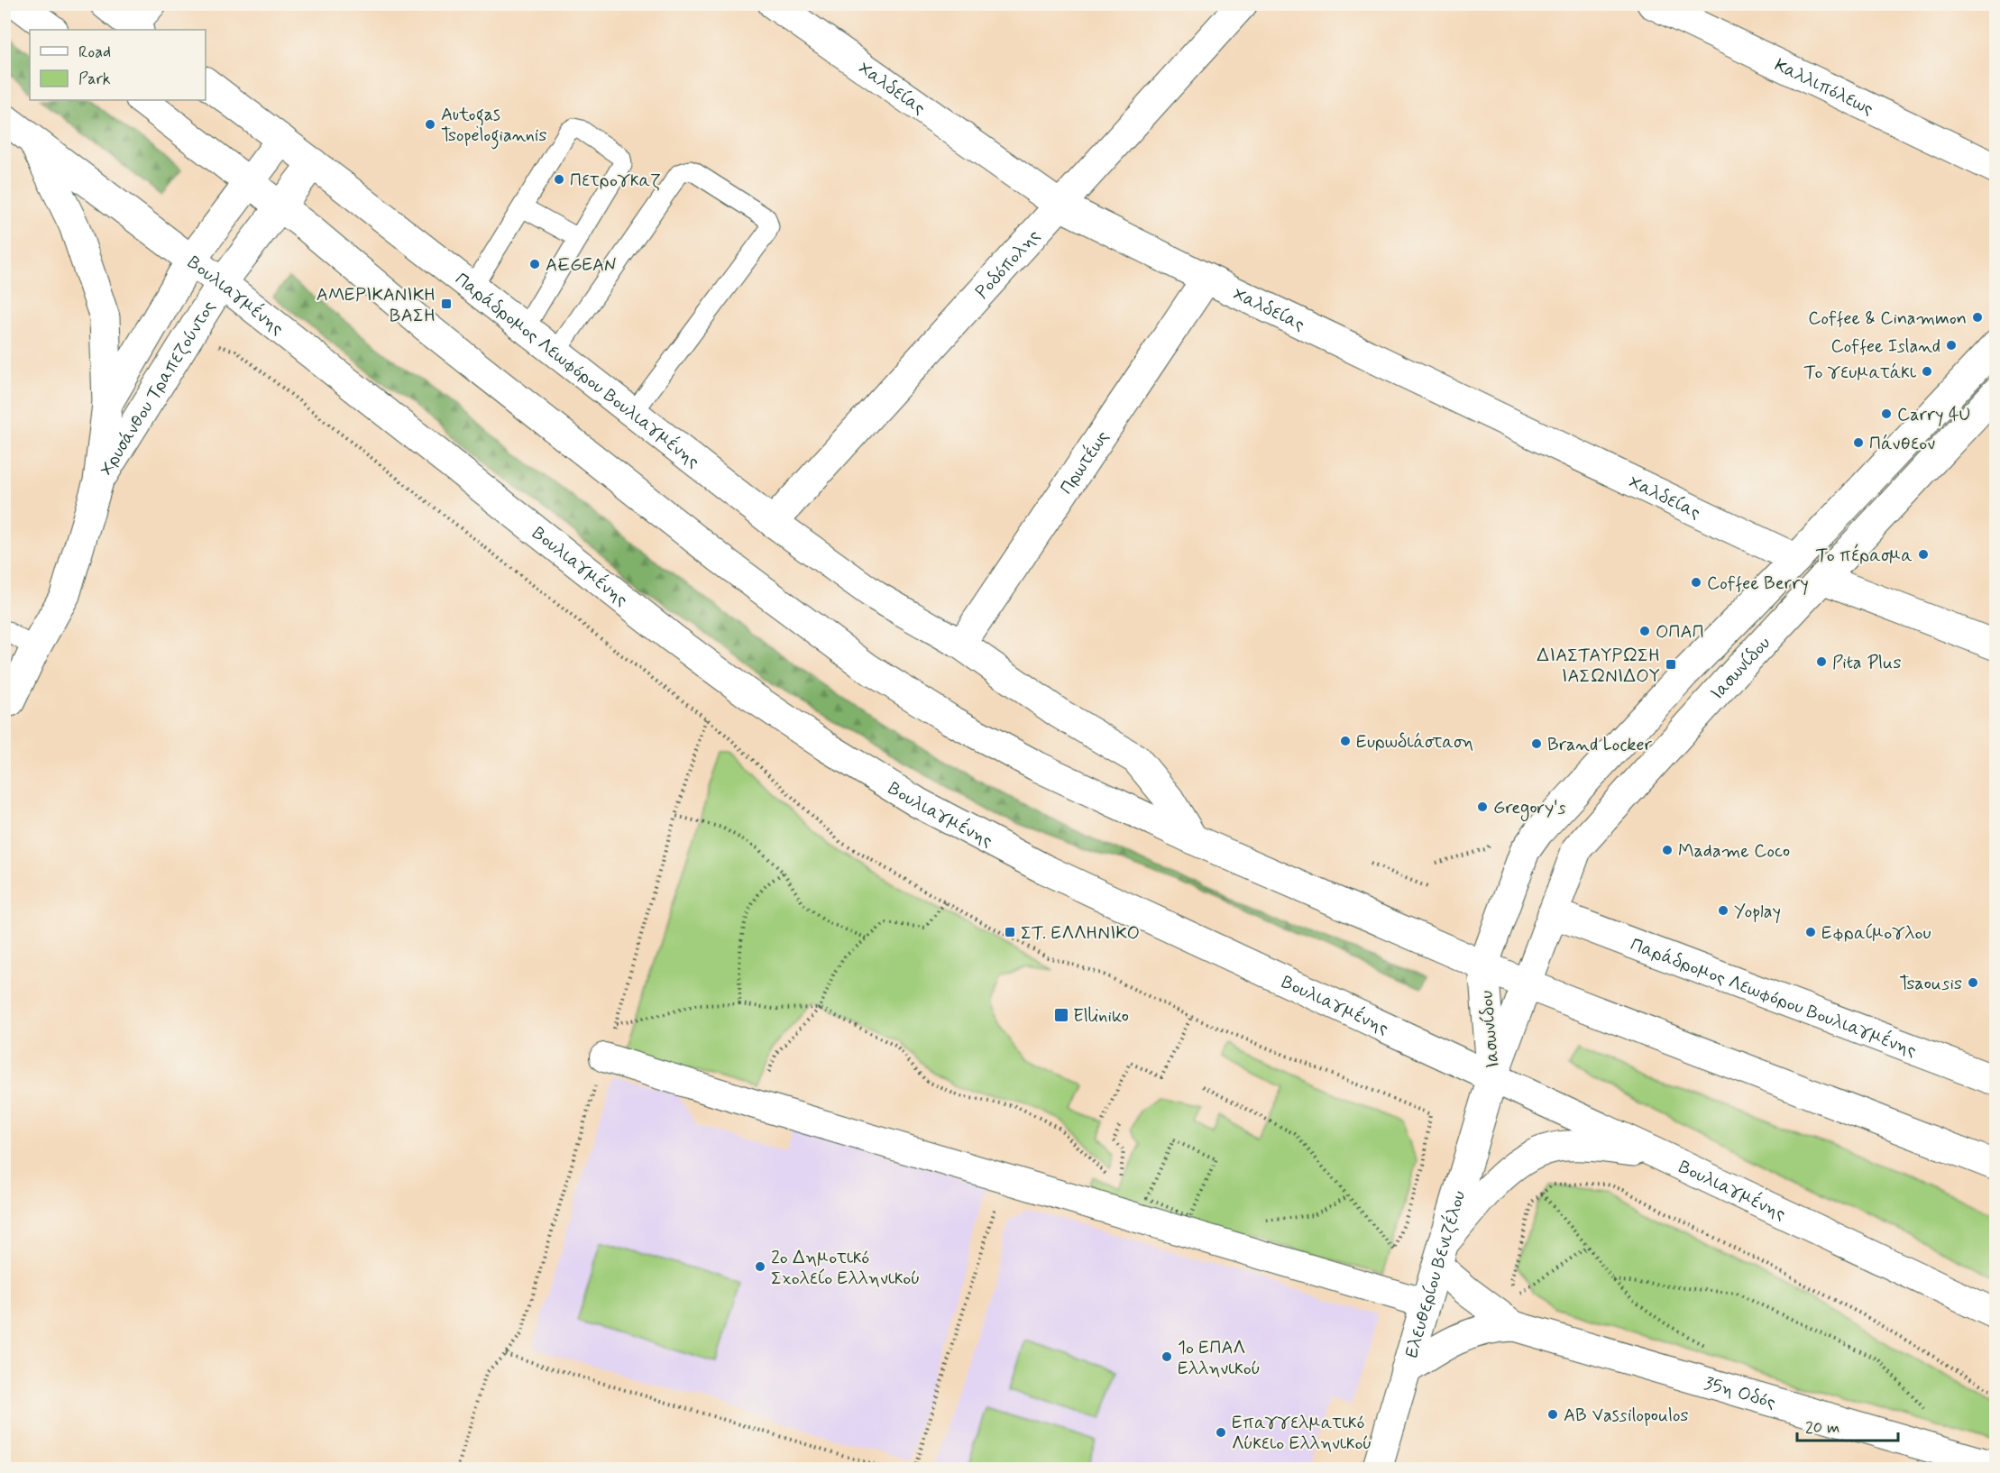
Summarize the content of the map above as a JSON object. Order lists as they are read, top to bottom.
{
  "streets": {
    "street": [
      "Καλλιπόλεως",
      "Χαλδείας",
      "Ροδόπολης",
      "Βουλιαγμένης",
      "Παράδρομος Λεωφόρου Βουλιαγμένης",
      "Χρυσάνθου Τραπεζούντος",
      "Πρωτέως",
      "Ιασωνίδου",
      "Ελευθερίου Βενιζέλου",
      "35η Οδός"
    ]
  },
  "crossings": [
    ["Χαλδείας", "Ροδόπολης"],
    ["Χαλδείας", "Πρωτέως"],
    ["Χαλδείας", "Ιασωνίδου"],
    ["Ροδόπολης", "Παράδρομος Λεωφόρου Βουλιαγμένης"],
    ["Βουλιαγμένης", "Χρυσάνθου Τραπεζούντος"],
    ["Βουλιαγμένης", "Ιασωνίδου"],
    ["Βουλιαγμένης", "Ελευθερίου Βενιζέλου"],
    ["Παράδρομος Λεωφόρου Βουλιαγμένης", "Χρυσάνθου Τραπεζούντος"],
    ["Παράδρομος Λεωφόρου Βουλιαγμένης", "Πρωτέως"],
    ["Παράδρομος Λεωφόρου Βουλιαγμένης", "Ιασωνίδου"],
    ["Ιασωνίδου", "Ελευθερίου Βενιζέλου"],
    ["Ελευθερίου Βενιζέλου", "35η Οδός"]
  ],
  "places": {
    "other": [
      "Autogas Tsopelogiannis",
      "Πετρογκαζ",
      "AEGEAN",
      "Coffee & Cinammon",
      "Coffee Island",
      "Το γευματάκι",
      "Carry 4U",
      "Πάνθεον",
      "Το πέρασμα",
      "Coffee Berry",
      "ΟΠΑΠ",
      "Pita Plus",
      "Ευρωδιάσταση",
      "Brand Locker",
      "Gregory's",
      "Madame Coco",
      "Yoplay",
      "Εφραίμογλου",
      "Tsaousis",
      "2ο Δημοτικό Σχολείο Ελληνικού",
      "1ο ΕΠΑΛ Ελληνικού",
      "AB Vassilopoulos",
      "Επαγγελματικό Λύκειο Ελληνικού"
    ],
    "transit": [
      "ΑΜΕΡΙΚΑΝΙΚΗ ΒΑΣΗ",
      "ΔΙΑΣΤΑΥΡΩΣΗ ΙΑΣΩΝΙΔΟΥ",
      "ΣΤ. ΕΛΛΗΝΙΚΟ",
      "Elliniko"
    ]
  },
  "legend": ["Road", "Park"],
  "scale_bar": "20 m"
}
